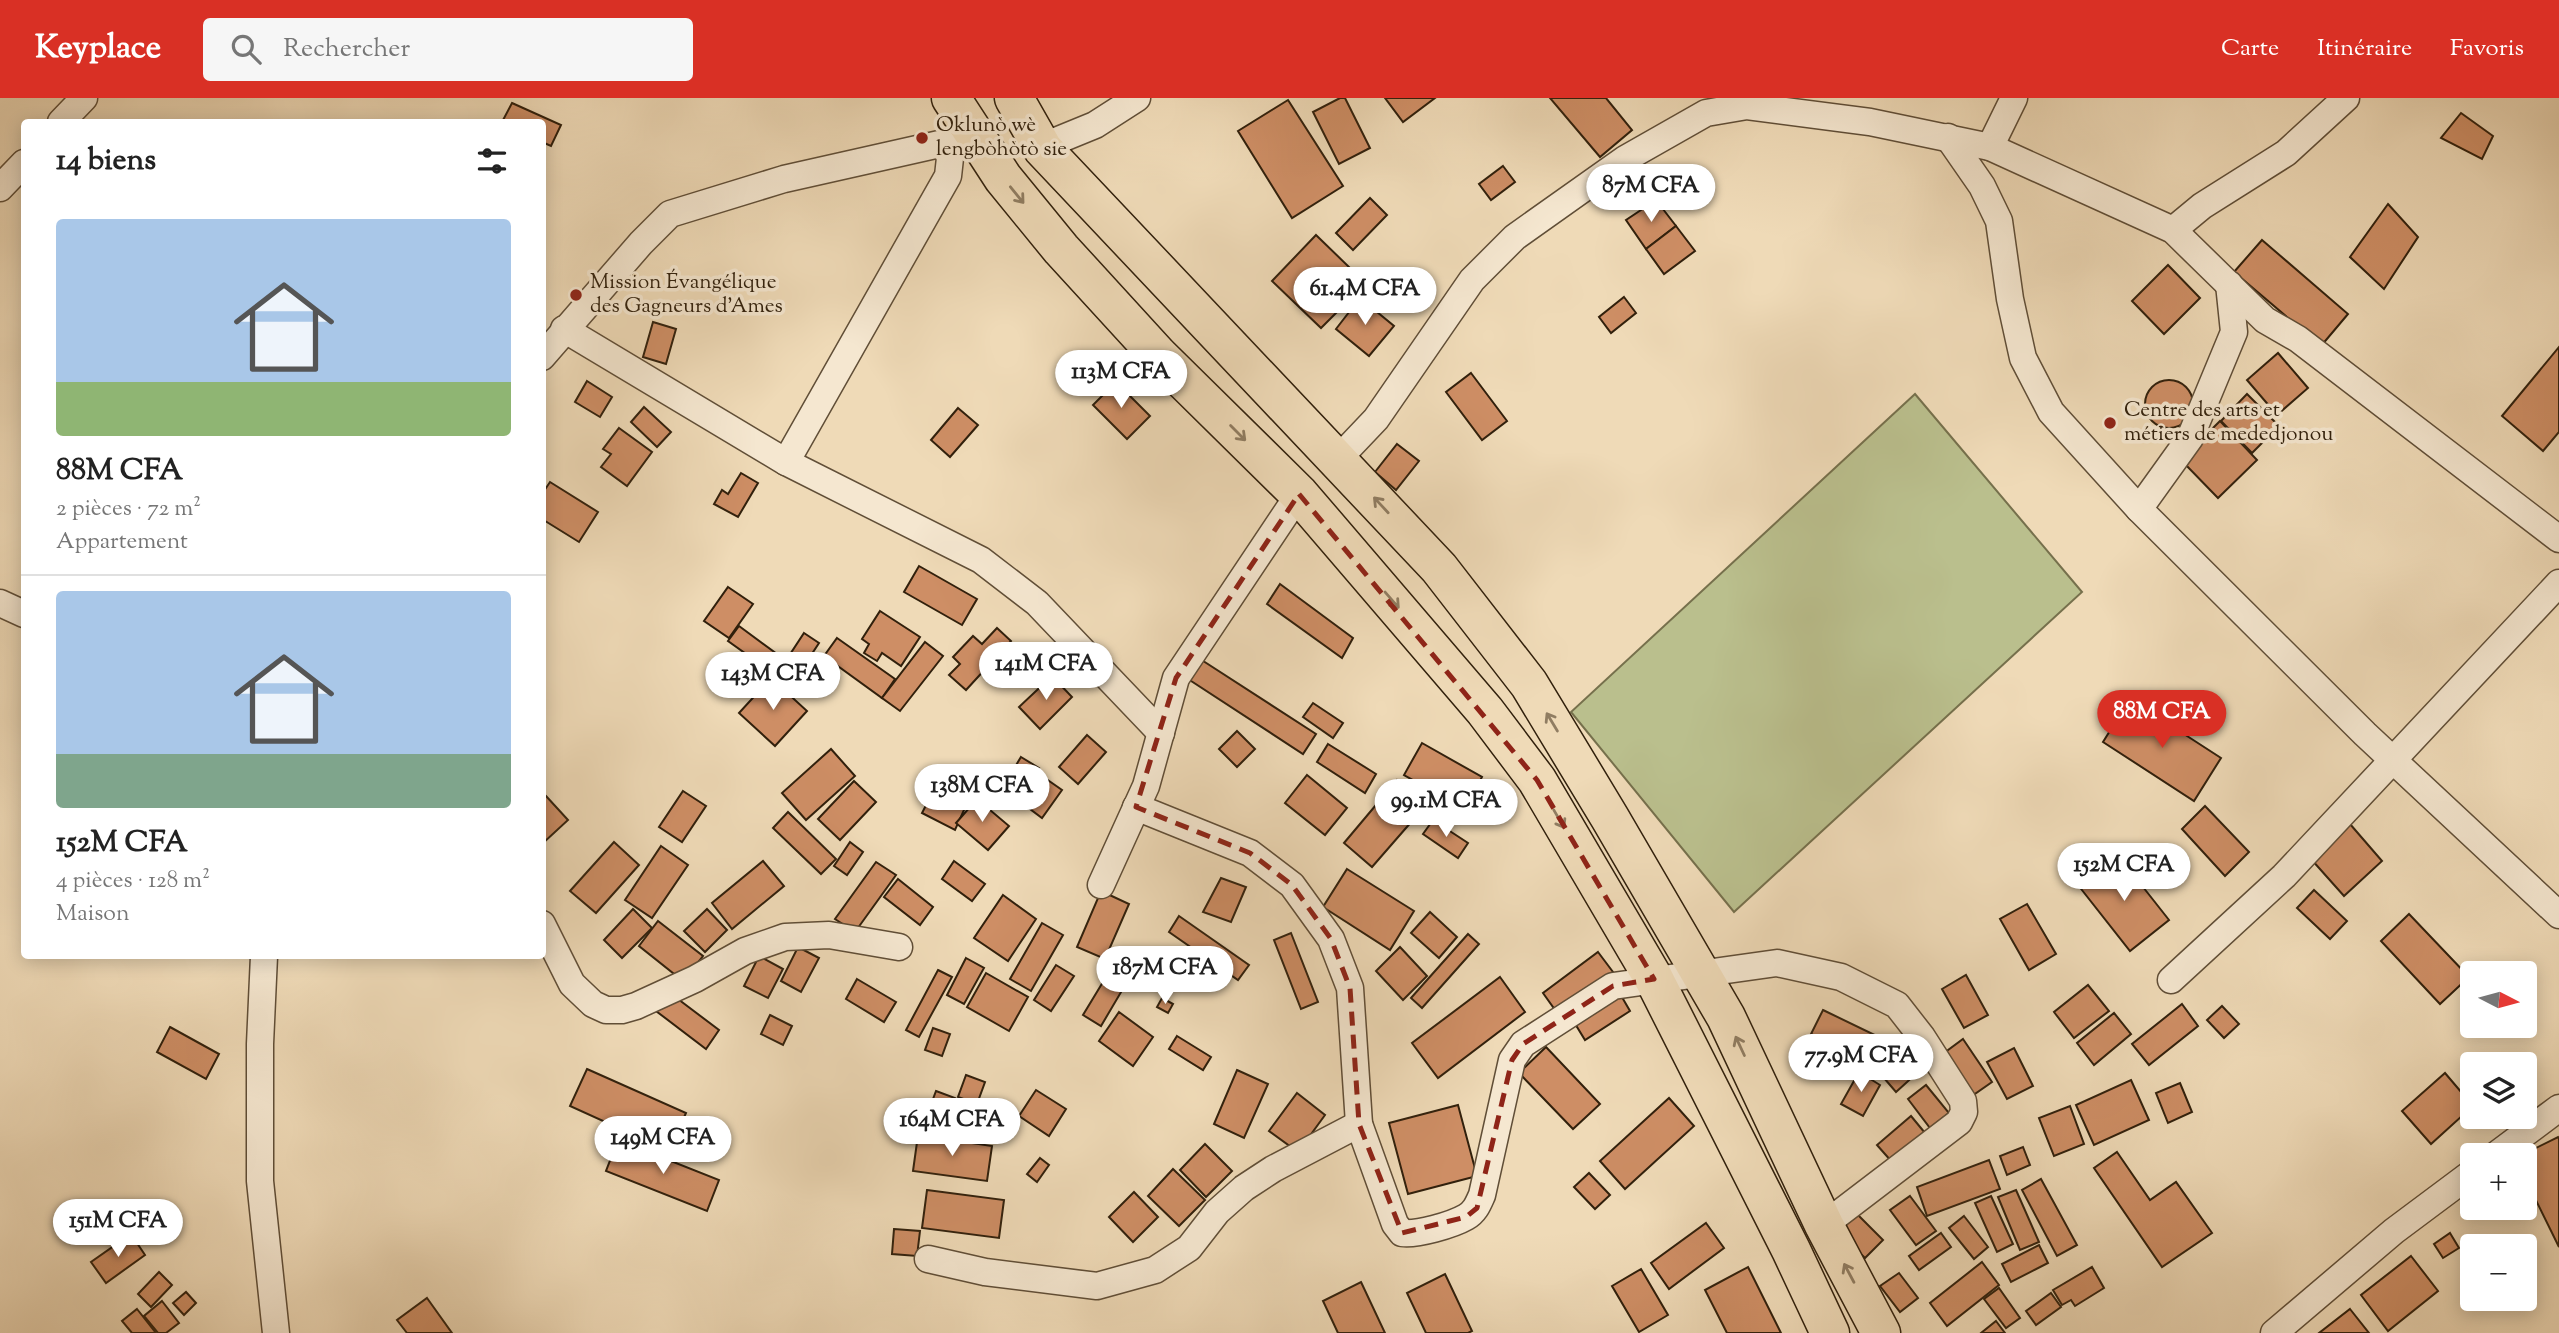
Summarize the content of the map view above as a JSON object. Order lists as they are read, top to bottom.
{
  "places": ["Oklunò wè lengbòhòtò sie", "Mission Évangélique des Gagneurs d'Ames", "Centre des arts et métiers de mededjonou"],
  "north": "right",
  "page": {
    "header": "Keyplace",
    "search": "Rechercher",
    "nav": ["Carte", "Itinéraire", "Favoris"],
    "heading": "14 biens",
    "price": [
      "87M CFA",
      "61.4M CFA",
      "113M CFA",
      "141M CFA",
      "143M CFA",
      "88M CFA",
      "138M CFA",
      "99.1M CFA",
      "152M CFA",
      "187M CFA",
      "77.9M CFA",
      "164M CFA",
      "149M CFA",
      "151M CFA"
    ],
    "list": [
      {
        "name": "88M CFA",
        "note": "2 pièces · 72 m² · Appartement"
      },
      {
        "name": "152M CFA",
        "note": "4 pièces · 128 m² · Maison"
      }
    ],
    "map_buttons": ["+", "−"]
  }
}
